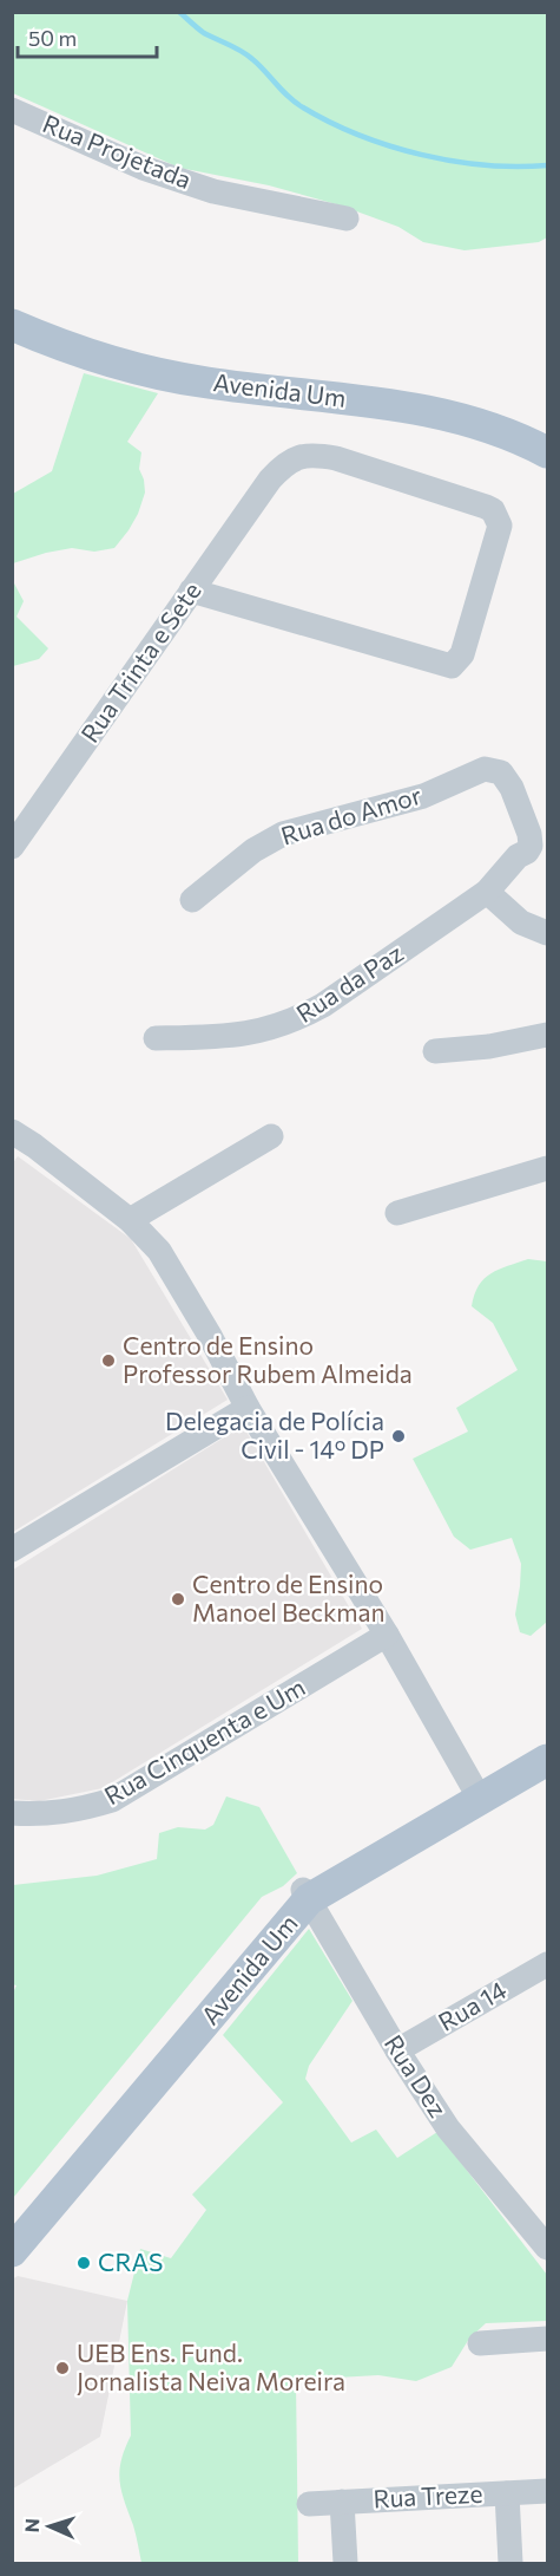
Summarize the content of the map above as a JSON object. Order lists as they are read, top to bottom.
{
  "streets": {
    "main road": ["Avenida Um"],
    "street": [
      "Rua Projetada",
      "Rua Trinta e Sete",
      "Rua do Amor",
      "Rua da Paz",
      "Rua Cinquenta e Um",
      "Rua 14",
      "Rua Dez",
      "Rua Treze"
    ]
  },
  "crossings": [
    ["Avenida Um", "Rua Dez"],
    ["Rua do Amor", "Rua da Paz"],
    ["Rua 14", "Rua Dez"]
  ],
  "places": [
    "Centro de Ensino Professor Rubem Almeida",
    "Delegacia de Polícia Civil - 14º DP",
    "Centro de Ensino Manoel Beckman",
    "CRAS",
    "UEB Ens. Fund. Jornalista Neiva Moreira"
  ],
  "scale_bar": "50 m",
  "north": "left"
}
